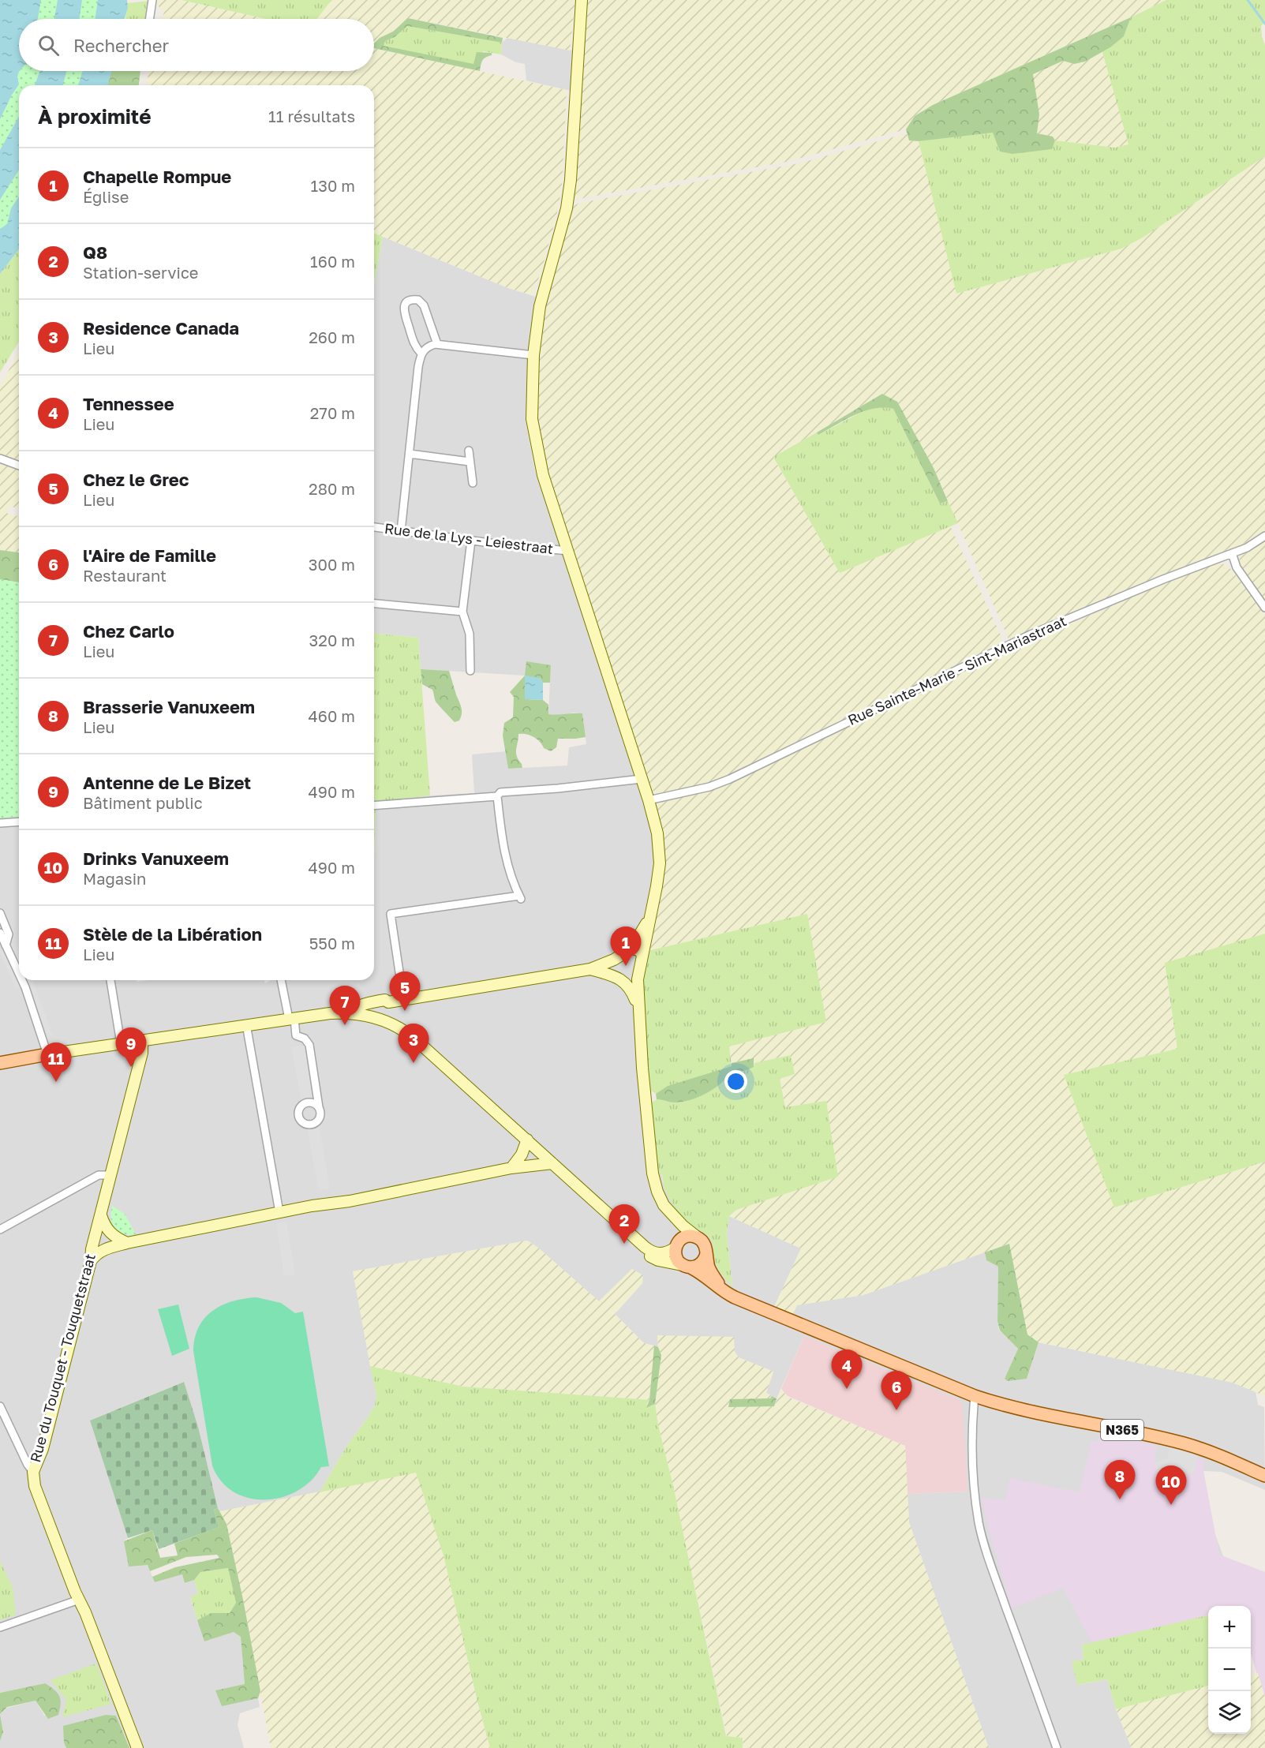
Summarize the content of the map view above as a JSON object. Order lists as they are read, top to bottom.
{
  "streets": {
    "main road": ["N365"],
    "street": ["Rue de la Lys - Leiestraat", "Rue Sainte-Marie - Sint-Mariastraat", "Rue du Touquet - Touquetstraat"]
  },
  "crossings": [
    ["Rue du Touquet - Touquetstraat", "N365"]
  ],
  "page": {
    "search": "Rechercher",
    "heading": ["À proximité", "11 résultats"],
    "list": [
      {
        "mark": "1",
        "name": "Chapelle Rompue",
        "note": "Église",
        "value": "130 m"
      },
      {
        "mark": "2",
        "name": "Q8",
        "note": "Station-service",
        "value": "160 m"
      },
      {
        "mark": "3",
        "name": "Residence Canada",
        "note": "Lieu",
        "value": "260 m"
      },
      {
        "mark": "4",
        "name": "Tennessee",
        "note": "Lieu",
        "value": "270 m"
      },
      {
        "mark": "5",
        "name": "Chez le Grec",
        "note": "Lieu",
        "value": "280 m"
      },
      {
        "mark": "6",
        "name": "l'Aire de Famille",
        "note": "Restaurant",
        "value": "300 m"
      },
      {
        "mark": "7",
        "name": "Chez Carlo",
        "note": "Lieu",
        "value": "320 m"
      },
      {
        "mark": "8",
        "name": "Brasserie Vanuxeem",
        "note": "Lieu",
        "value": "460 m"
      },
      {
        "mark": "9",
        "name": "Antenne de Le Bizet",
        "note": "Bâtiment public",
        "value": "490 m"
      },
      {
        "mark": "10",
        "name": "Drinks Vanuxeem",
        "note": "Magasin",
        "value": "490 m"
      },
      {
        "mark": "11",
        "name": "Stèle de la Libération",
        "note": "Lieu",
        "value": "550 m"
      }
    ],
    "pins": [
      "1",
      "5",
      "7",
      "3",
      "9",
      "11",
      "2",
      "4",
      "6",
      "8",
      "10"
    ],
    "map_buttons": ["+", "−"]
  }
}
